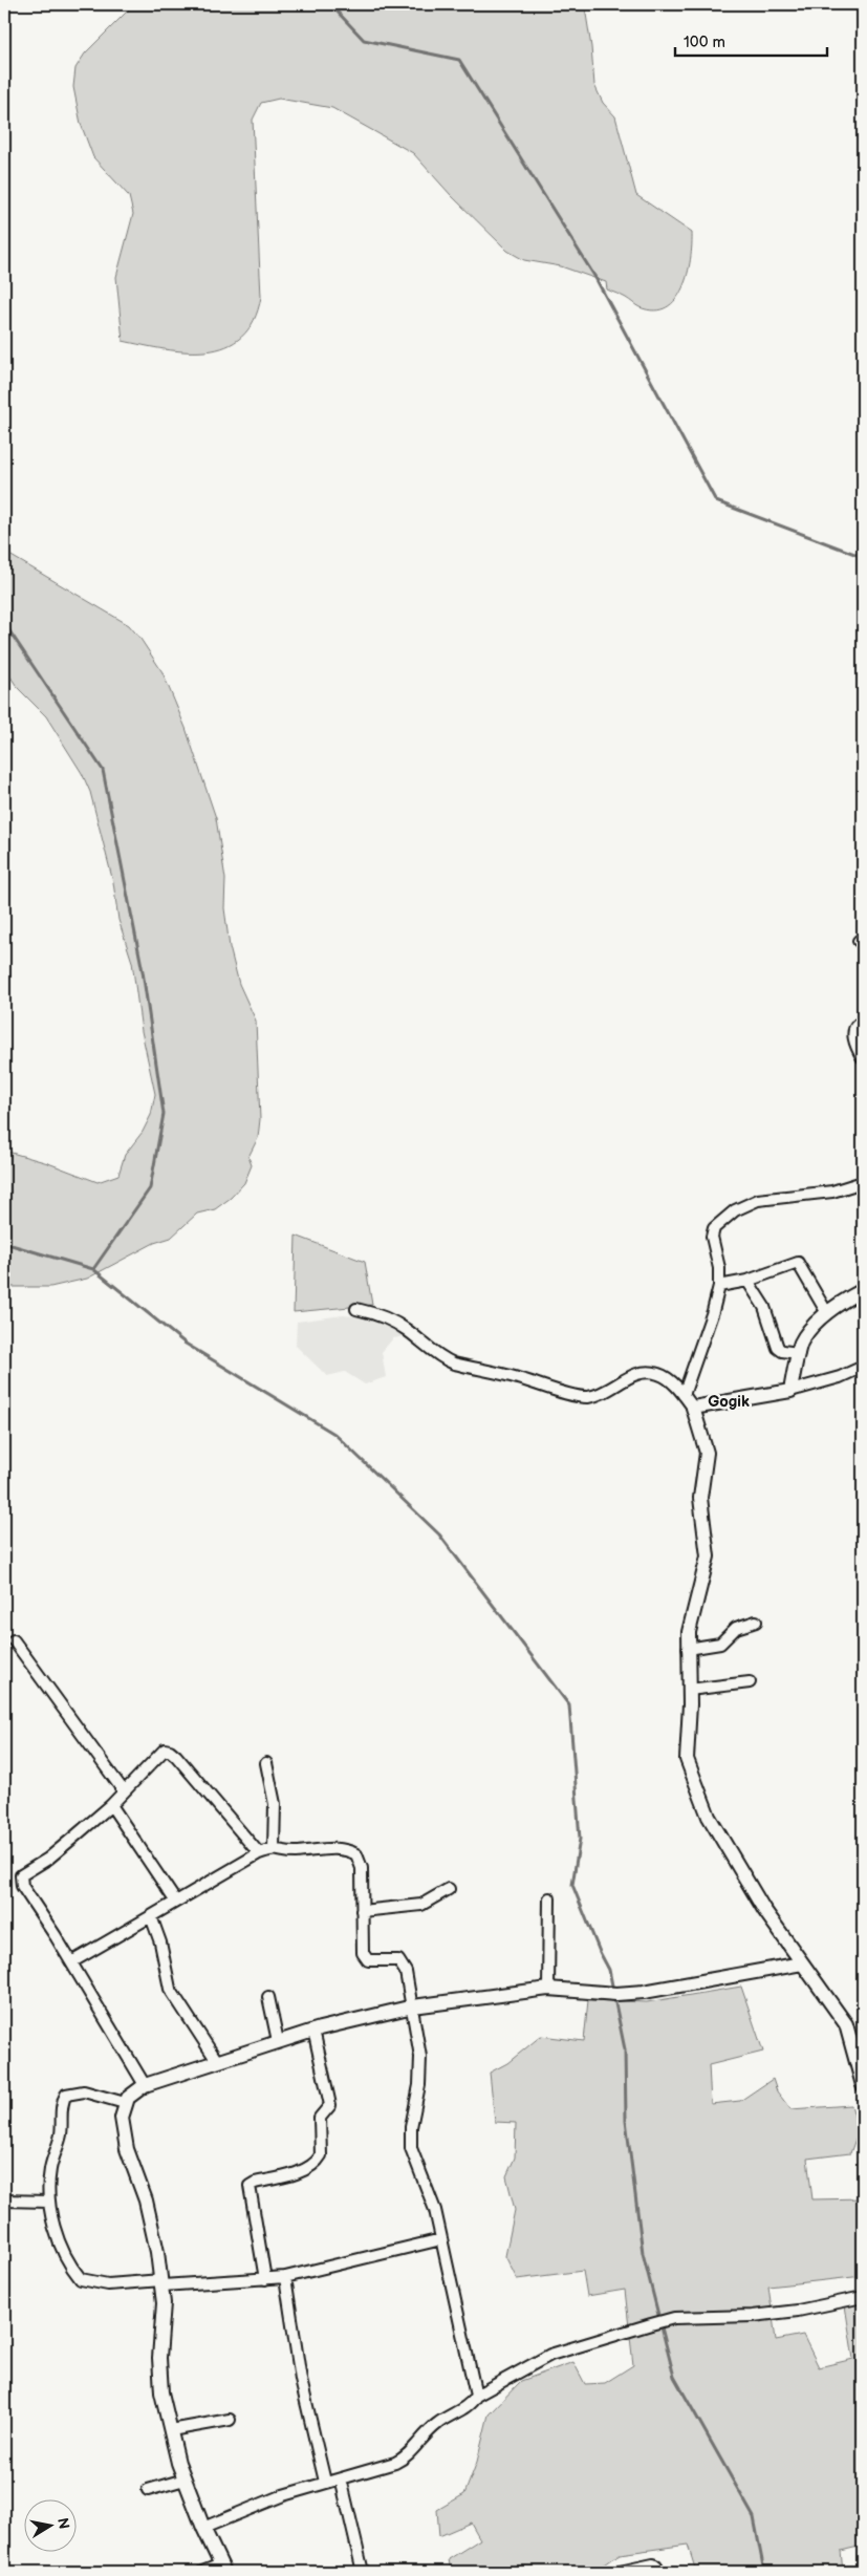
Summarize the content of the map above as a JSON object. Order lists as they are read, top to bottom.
{
  "districts": ["Gogik"],
  "scale_bar": "100 m",
  "north": "right"
}
